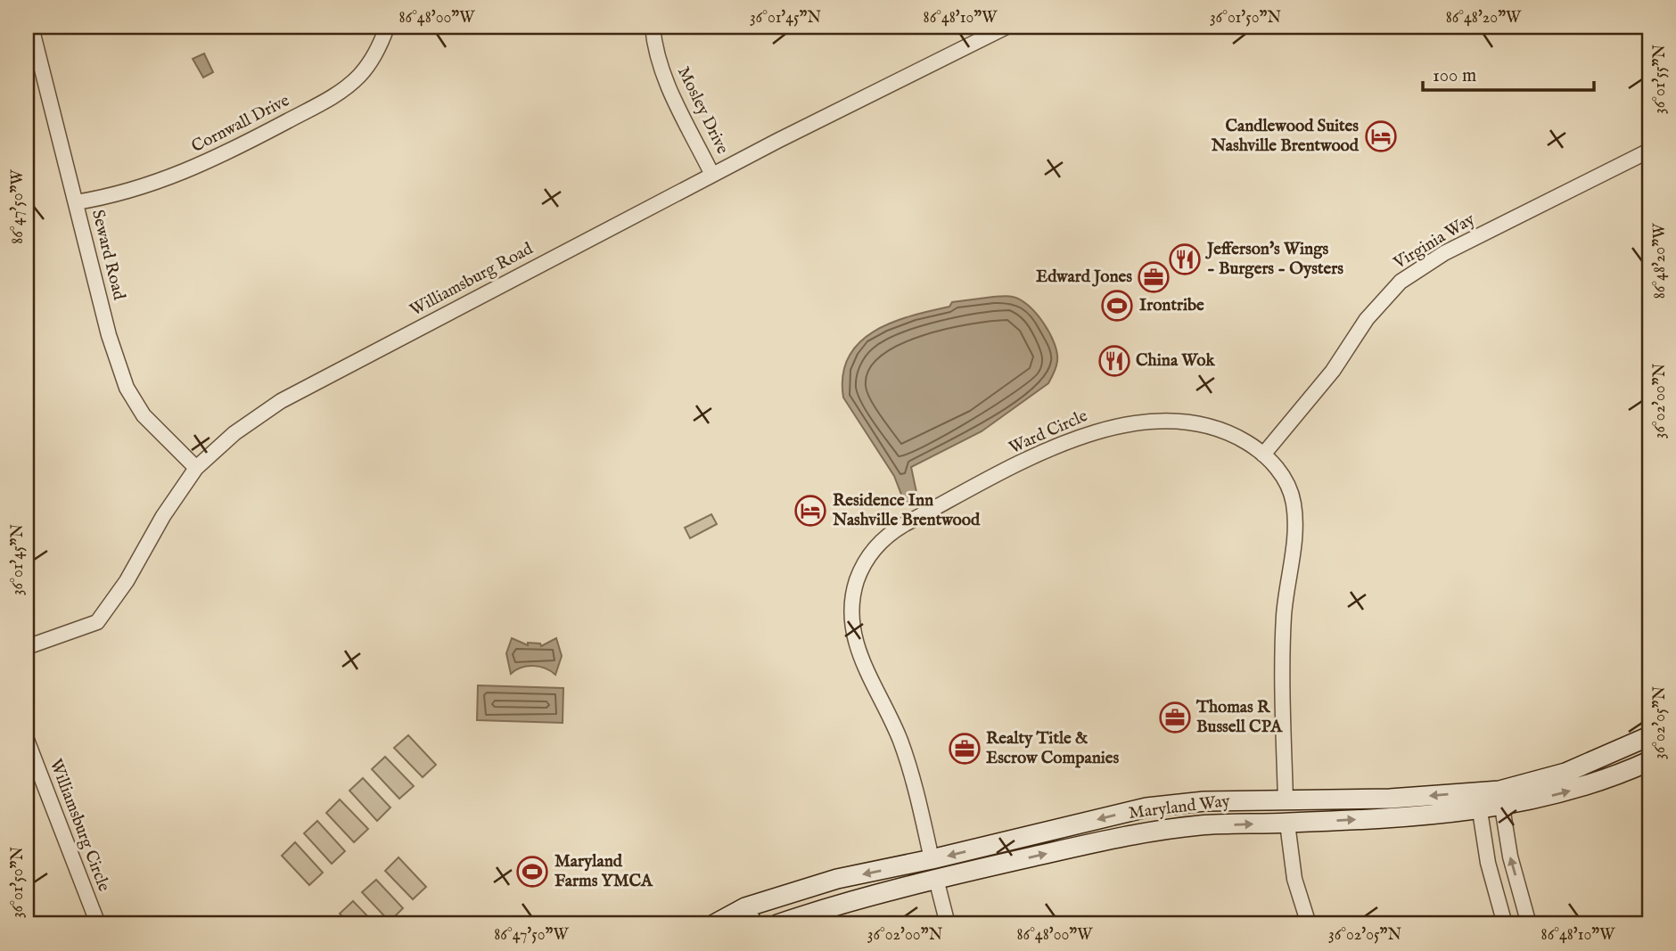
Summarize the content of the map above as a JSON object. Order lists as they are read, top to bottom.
{
  "streets": {
    "main road": ["Maryland Way"],
    "street": [
      "Mosley Drive",
      "Cornwall Drive",
      "Virginia Way",
      "Seward Road",
      "Williamsburg Road",
      "Ward Circle",
      "Williamsburg Circle"
    ]
  },
  "crossings": [
    ["Mosley Drive", "Williamsburg Road"],
    ["Cornwall Drive", "Seward Road"],
    ["Virginia Way", "Ward Circle"],
    ["Seward Road", "Williamsburg Road"],
    ["Ward Circle", "Maryland Way"]
  ],
  "places": {
    "hotel": ["Candlewood Suites Nashville Brentwood", "Residence Inn Nashville Brentwood"],
    "restaurant": ["Jefferson's Wings - Burgers - Oysters", "China Wok"],
    "office": ["Edward Jones", "Thomas R Bussell CPA", "Realty Title & Escrow Companies"],
    "sports": ["Irontribe", "Maryland Farms YMCA"]
  },
  "scale_bar": "100 m",
  "coordinates": [
    "86°48'00\"W",
    "36°01'45\"N",
    "86°48'10\"W",
    "36°01'50\"N",
    "86°48'20\"W",
    "36°01'55\"N",
    "86°47'50\"W",
    "36°02'00\"N",
    "36°02'05\"N"
  ]
}
